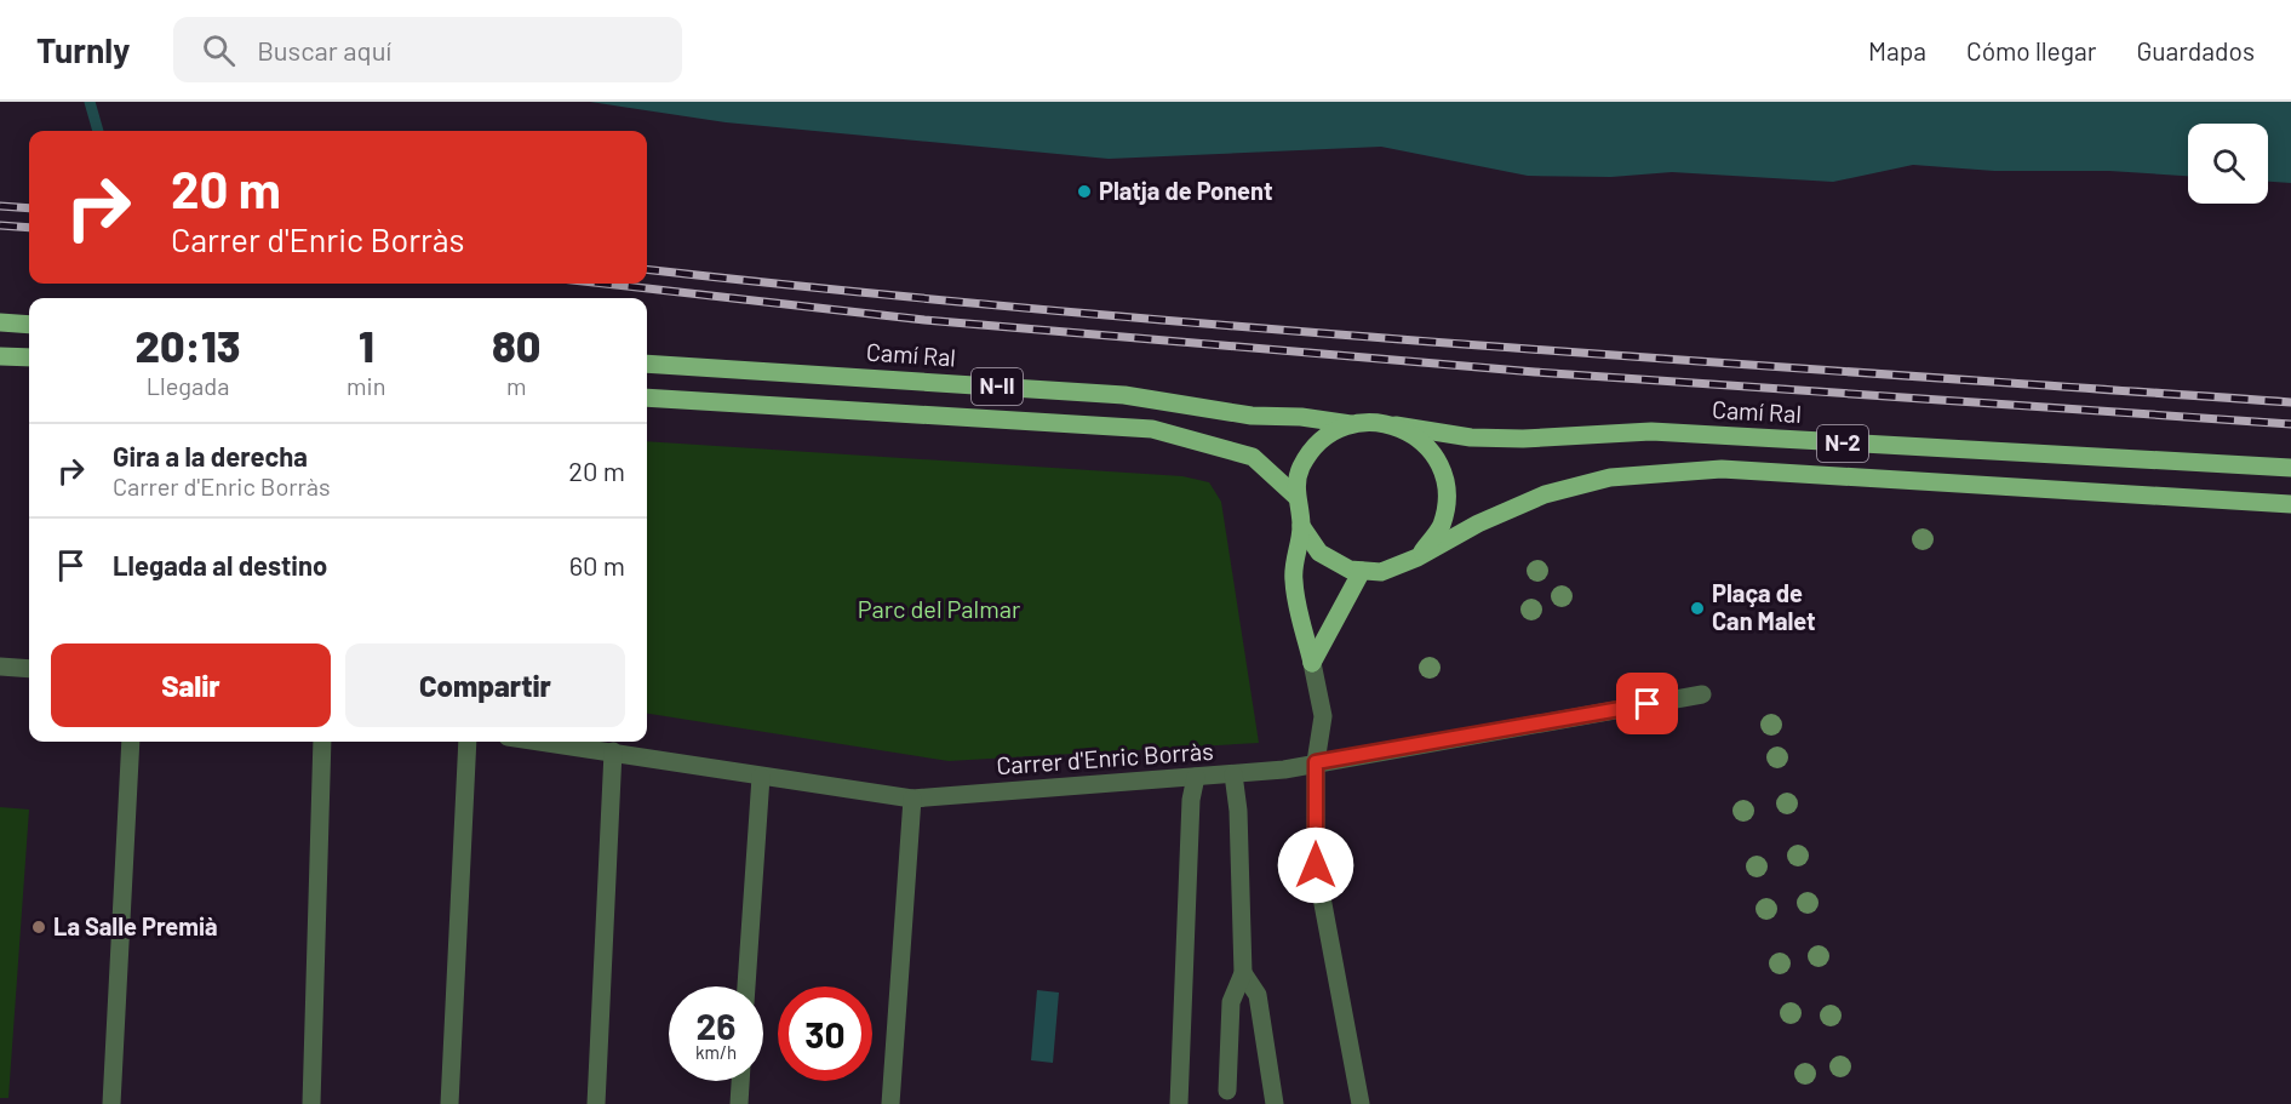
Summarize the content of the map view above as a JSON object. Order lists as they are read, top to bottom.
{
  "streets": {
    "main road": ["Camí Ral", "N-II", "N-2"],
    "street": ["Carrer d'Enric Borràs"]
  },
  "crossings": [
    ["Camí Ral", "N-II"],
    ["Camí Ral", "N-2"],
    ["N-II", "N-2"]
  ],
  "parks": ["Parc del Palmar"],
  "places": ["Platja de Ponent", "Plaça de Can Malet", "La Salle Premià"],
  "page": {
    "header": "Turnly",
    "search": "Buscar aquí",
    "nav": ["Mapa", "Cómo llegar", "Guardados"],
    "turn": ["20 m", "Carrer d'Enric Borràs"],
    "eta": [
      "20:13",
      "Llegada",
      "1",
      "min",
      "80",
      "m"
    ],
    "list": [
      {
        "name": "Gira a la derecha",
        "note": "Carrer d'Enric Borràs",
        "value": "20 m"
      },
      {
        "name": "Llegada al destino",
        "value": "60 m"
      }
    ],
    "buttons": ["Salir", "Compartir"],
    "speed": "26 km/h",
    "limit": "30"
  }
}
